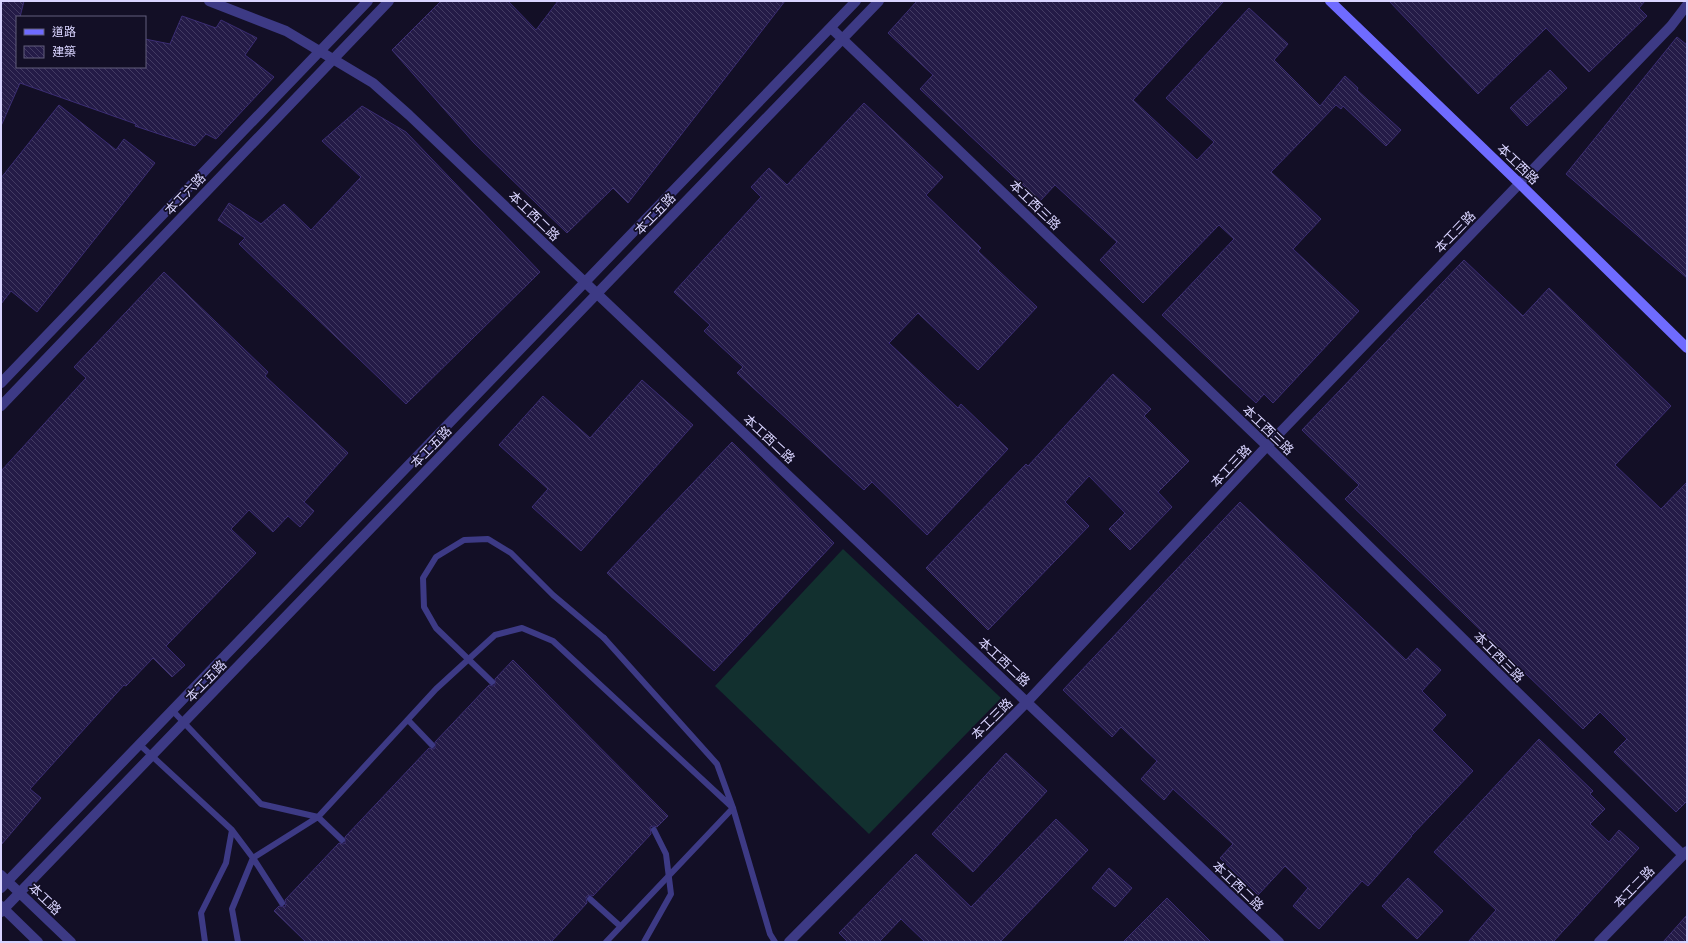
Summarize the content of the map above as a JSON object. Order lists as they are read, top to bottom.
{
  "streets": {
    "street": [
      "本工西路",
      "本工六路",
      "本工西三路",
      "本工五路",
      "本工西二路",
      "本工三路",
      "本工二路",
      "本工路"
    ]
  },
  "crossings": [
    ["本工西路", "本工三路"],
    ["本工六路", "本工西二路"],
    ["本工西三路", "本工五路"],
    ["本工西三路", "本工三路"],
    ["本工西三路", "本工二路"],
    ["本工五路", "本工西二路"],
    ["本工五路", "本工路"],
    ["本工西二路", "本工三路"]
  ],
  "legend": ["道路", "建築"]
}
